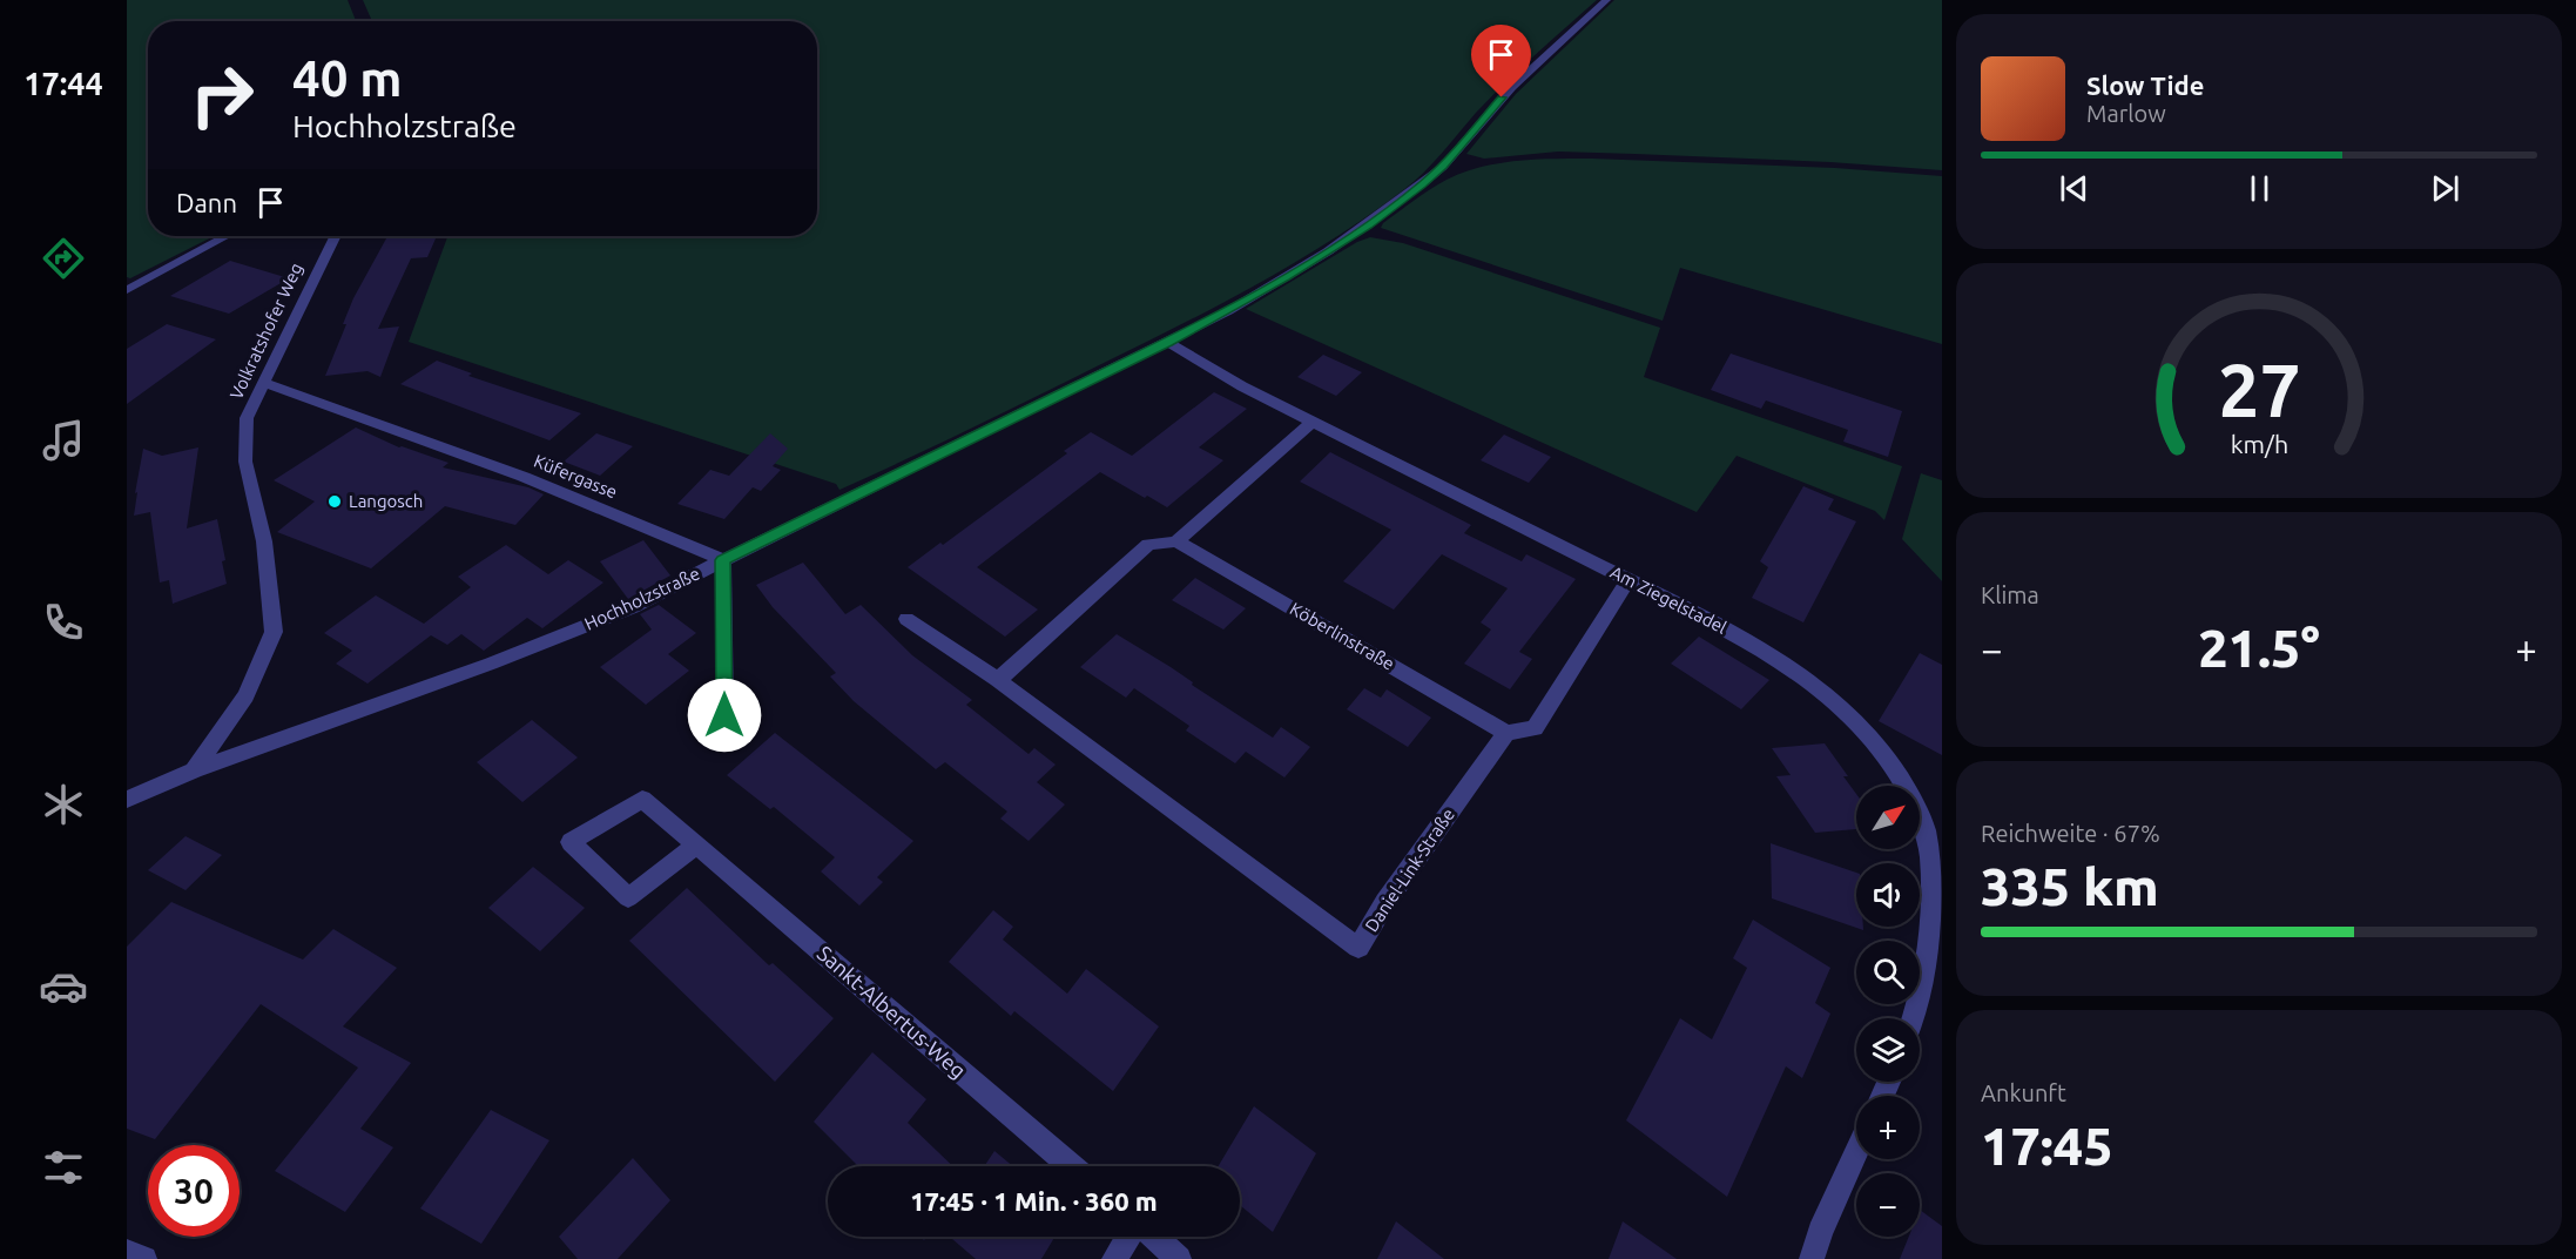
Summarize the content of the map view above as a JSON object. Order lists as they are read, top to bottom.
{
  "streets": {
    "street": [
      "Volkratshofer Weg",
      "Küfergasse",
      "Hochholzstraße",
      "Am Ziegelstadel",
      "Köberlinstraße",
      "Daniel-Link-Straße",
      "Sankt-Albertus-Weg"
    ]
  },
  "crossings": [
    ["Volkratshofer Weg", "Küfergasse"],
    ["Volkratshofer Weg", "Hochholzstraße"],
    ["Küfergasse", "Hochholzstraße"],
    ["Hochholzstraße", "Am Ziegelstadel"],
    ["Köberlinstraße", "Daniel-Link-Straße"]
  ],
  "places": ["Langosch"],
  "north": "top right",
  "page": {
    "tabs": "17:44",
    "turn": ["40 m", "Hochholzstraße"],
    "song": ["Slow Tide", "Marlow"],
    "then": "Dann",
    "tile": [
      "Klima",
      ["Reichweite · 67%", "335 km"],
      ["Ankunft", "17:45"]
    ],
    "heat": ["−", "21.5°", "+"],
    "map_buttons": ["+", "−"],
    "limit": "30",
    "trip": "17:45 · 1 Min. · 360 m",
    "gauge": ["27", "km/h"]
  }
}
